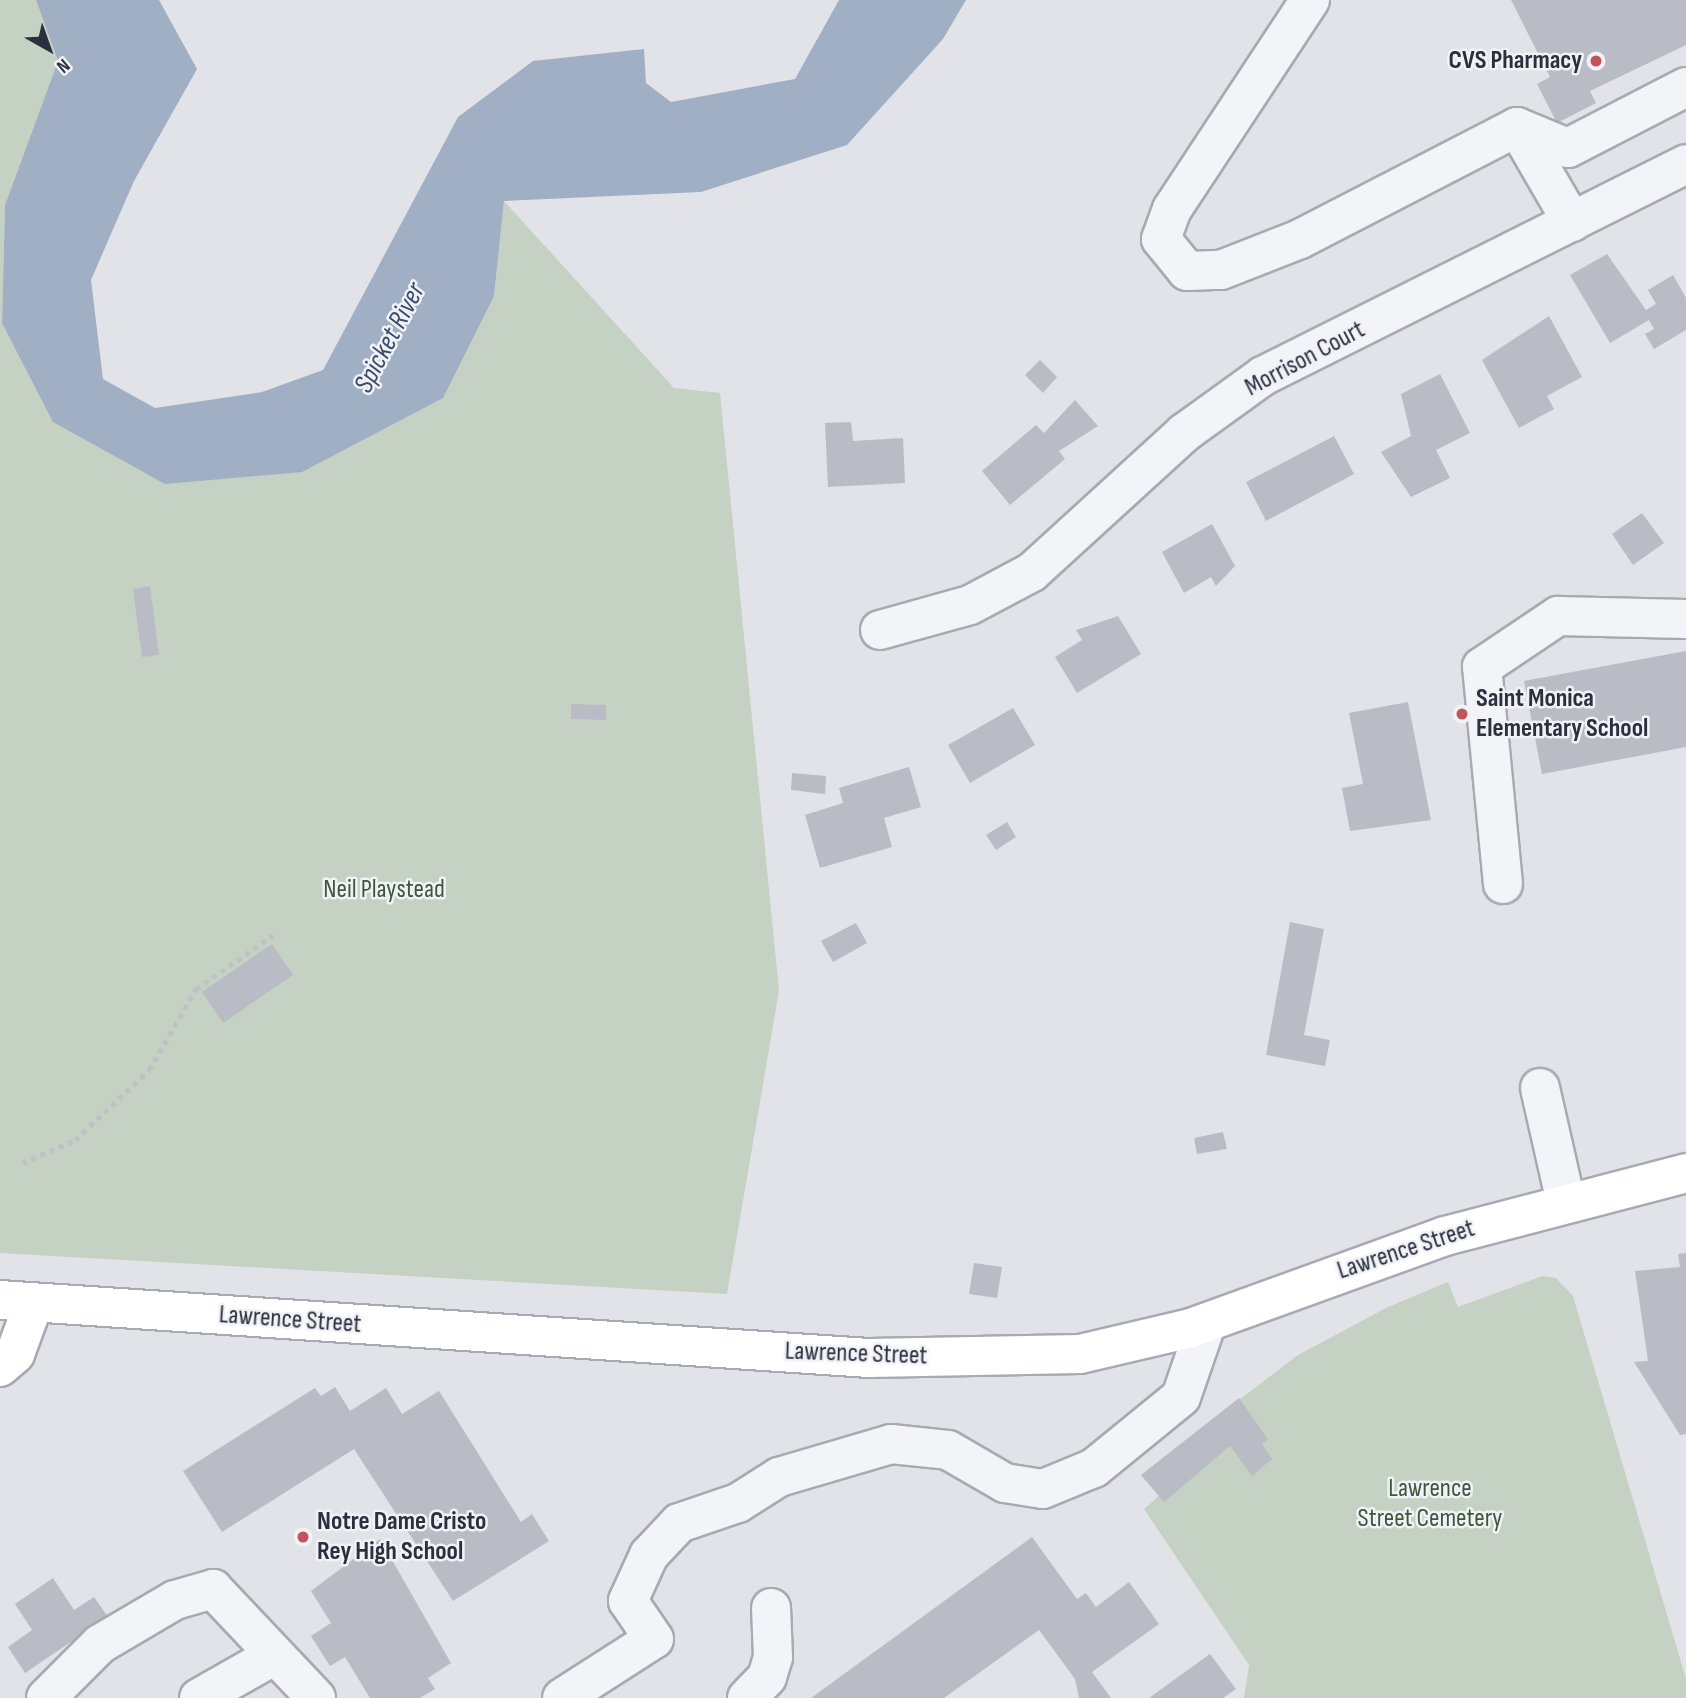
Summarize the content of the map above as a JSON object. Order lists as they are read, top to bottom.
{
  "streets": {
    "main road": ["Lawrence Street"],
    "street": ["Morrison Court"]
  },
  "water": ["Spicket River"],
  "parks": ["Neil Playstead", "Lawrence Street Cemetery"],
  "places": ["CVS Pharmacy", "Saint Monica Elementary School", "Notre Dame Cristo Rey High School"],
  "north": "bottom right"
}
